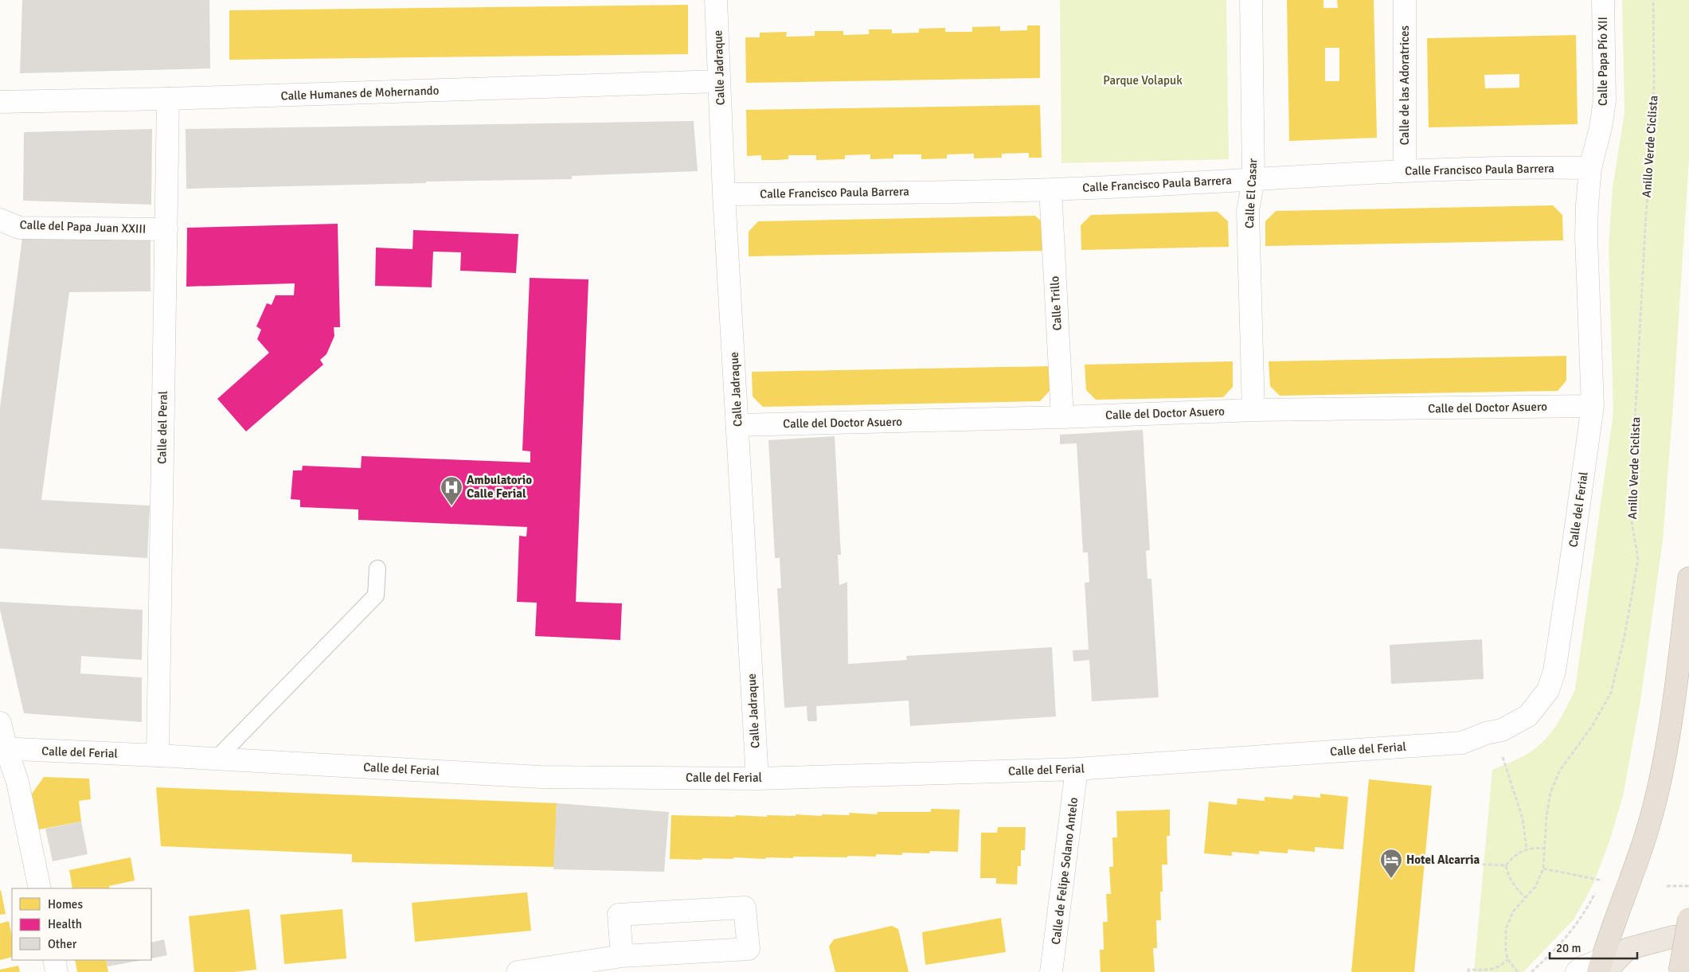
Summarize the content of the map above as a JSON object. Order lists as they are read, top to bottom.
{
  "streets": {
    "street": [
      "Calle Papa Pío XII",
      "Calle Jadraque",
      "Calle de las Adoratrices",
      "Calle Humanes de Mohernando",
      "Calle Francisco Paula Barrera",
      "Calle El Casar",
      "Calle del Papa Juan XXIII",
      "Calle Trillo",
      "Calle del Doctor Asuero",
      "Calle del Peral",
      "Calle del Ferial",
      "Calle de Felipe Solano Antelo"
    ],
    "path": ["Anillo Verde Ciclista"]
  },
  "crossings": [
    ["Calle Papa Pío XII", "Calle Francisco Paula Barrera"],
    ["Calle Papa Pío XII", "Calle del Ferial"],
    ["Calle Jadraque", "Calle Humanes de Mohernando"],
    ["Calle Jadraque", "Calle Francisco Paula Barrera"],
    ["Calle Jadraque", "Calle del Doctor Asuero"],
    ["Calle Jadraque", "Calle del Ferial"],
    ["Calle de las Adoratrices", "Calle Francisco Paula Barrera"],
    ["Calle Humanes de Mohernando", "Calle del Peral"],
    ["Calle Francisco Paula Barrera", "Calle El Casar"],
    ["Calle Francisco Paula Barrera", "Calle Trillo"],
    ["Calle Francisco Paula Barrera", "Calle del Ferial"],
    ["Calle El Casar", "Calle del Doctor Asuero"],
    ["Calle del Papa Juan XXIII", "Calle del Peral"],
    ["Calle Trillo", "Calle del Doctor Asuero"],
    ["Calle del Doctor Asuero", "Calle del Ferial"],
    ["Calle del Peral", "Calle del Ferial"],
    ["Calle del Ferial", "Calle de Felipe Solano Antelo"]
  ],
  "parks": ["Parque Volapuk"],
  "places": {
    "hospital": ["Ambulatorio Calle Ferial"],
    "hotel": ["Hotel Alcarria"]
  },
  "legend": ["Homes", "Health", "Other"],
  "scale_bar": "20 m"
}
